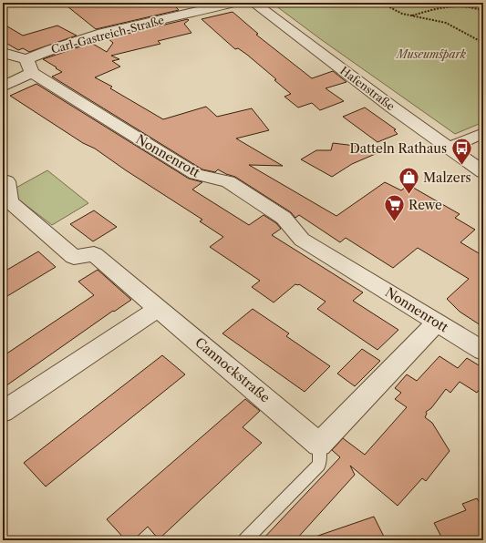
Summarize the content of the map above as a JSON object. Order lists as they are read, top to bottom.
{
  "streets": {
    "street": [
      "Carl-Gastreich-Straße",
      "Hafenstraße",
      "Nonnenrott",
      "Cannockstraße"
    ]
  },
  "crossings": [
    ["Carl-Gastreich-Straße", "Nonnenrott"]
  ],
  "parks": ["Museumspark"],
  "places": {
    "bus stop": ["Datteln Rathaus"],
    "shop": ["Malzers"],
    "supermarket": ["Rewe"]
  }
}
